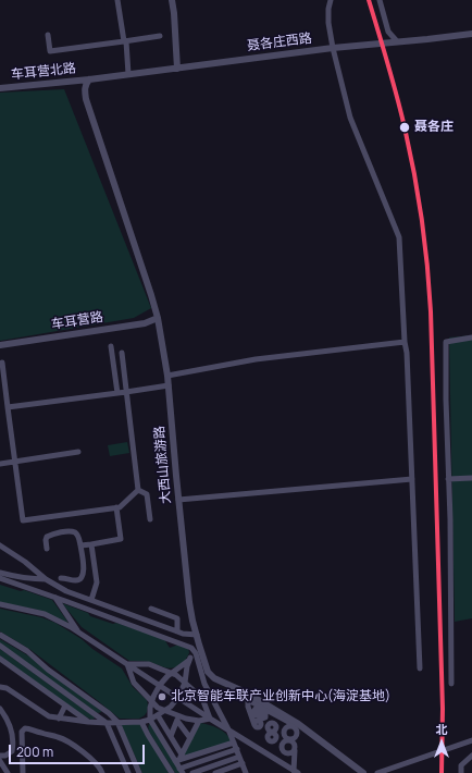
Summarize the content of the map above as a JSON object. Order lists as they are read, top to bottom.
{
  "streets": {
    "street": [
      "聂各庄西路",
      "车耳营北路",
      "车耳营路",
      "大西山旅游路"
    ]
  },
  "crossings": [
    ["聂各庄西路", "车耳营北路"],
    ["聂各庄西路", "大西山旅游路"],
    ["车耳营北路", "大西山旅游路"],
    ["车耳营路", "大西山旅游路"]
  ],
  "places": ["聂各庄", "北京智能车联产业创新中心(海淀基地)"],
  "scale_bar": "200 m",
  "north": "top"
}
